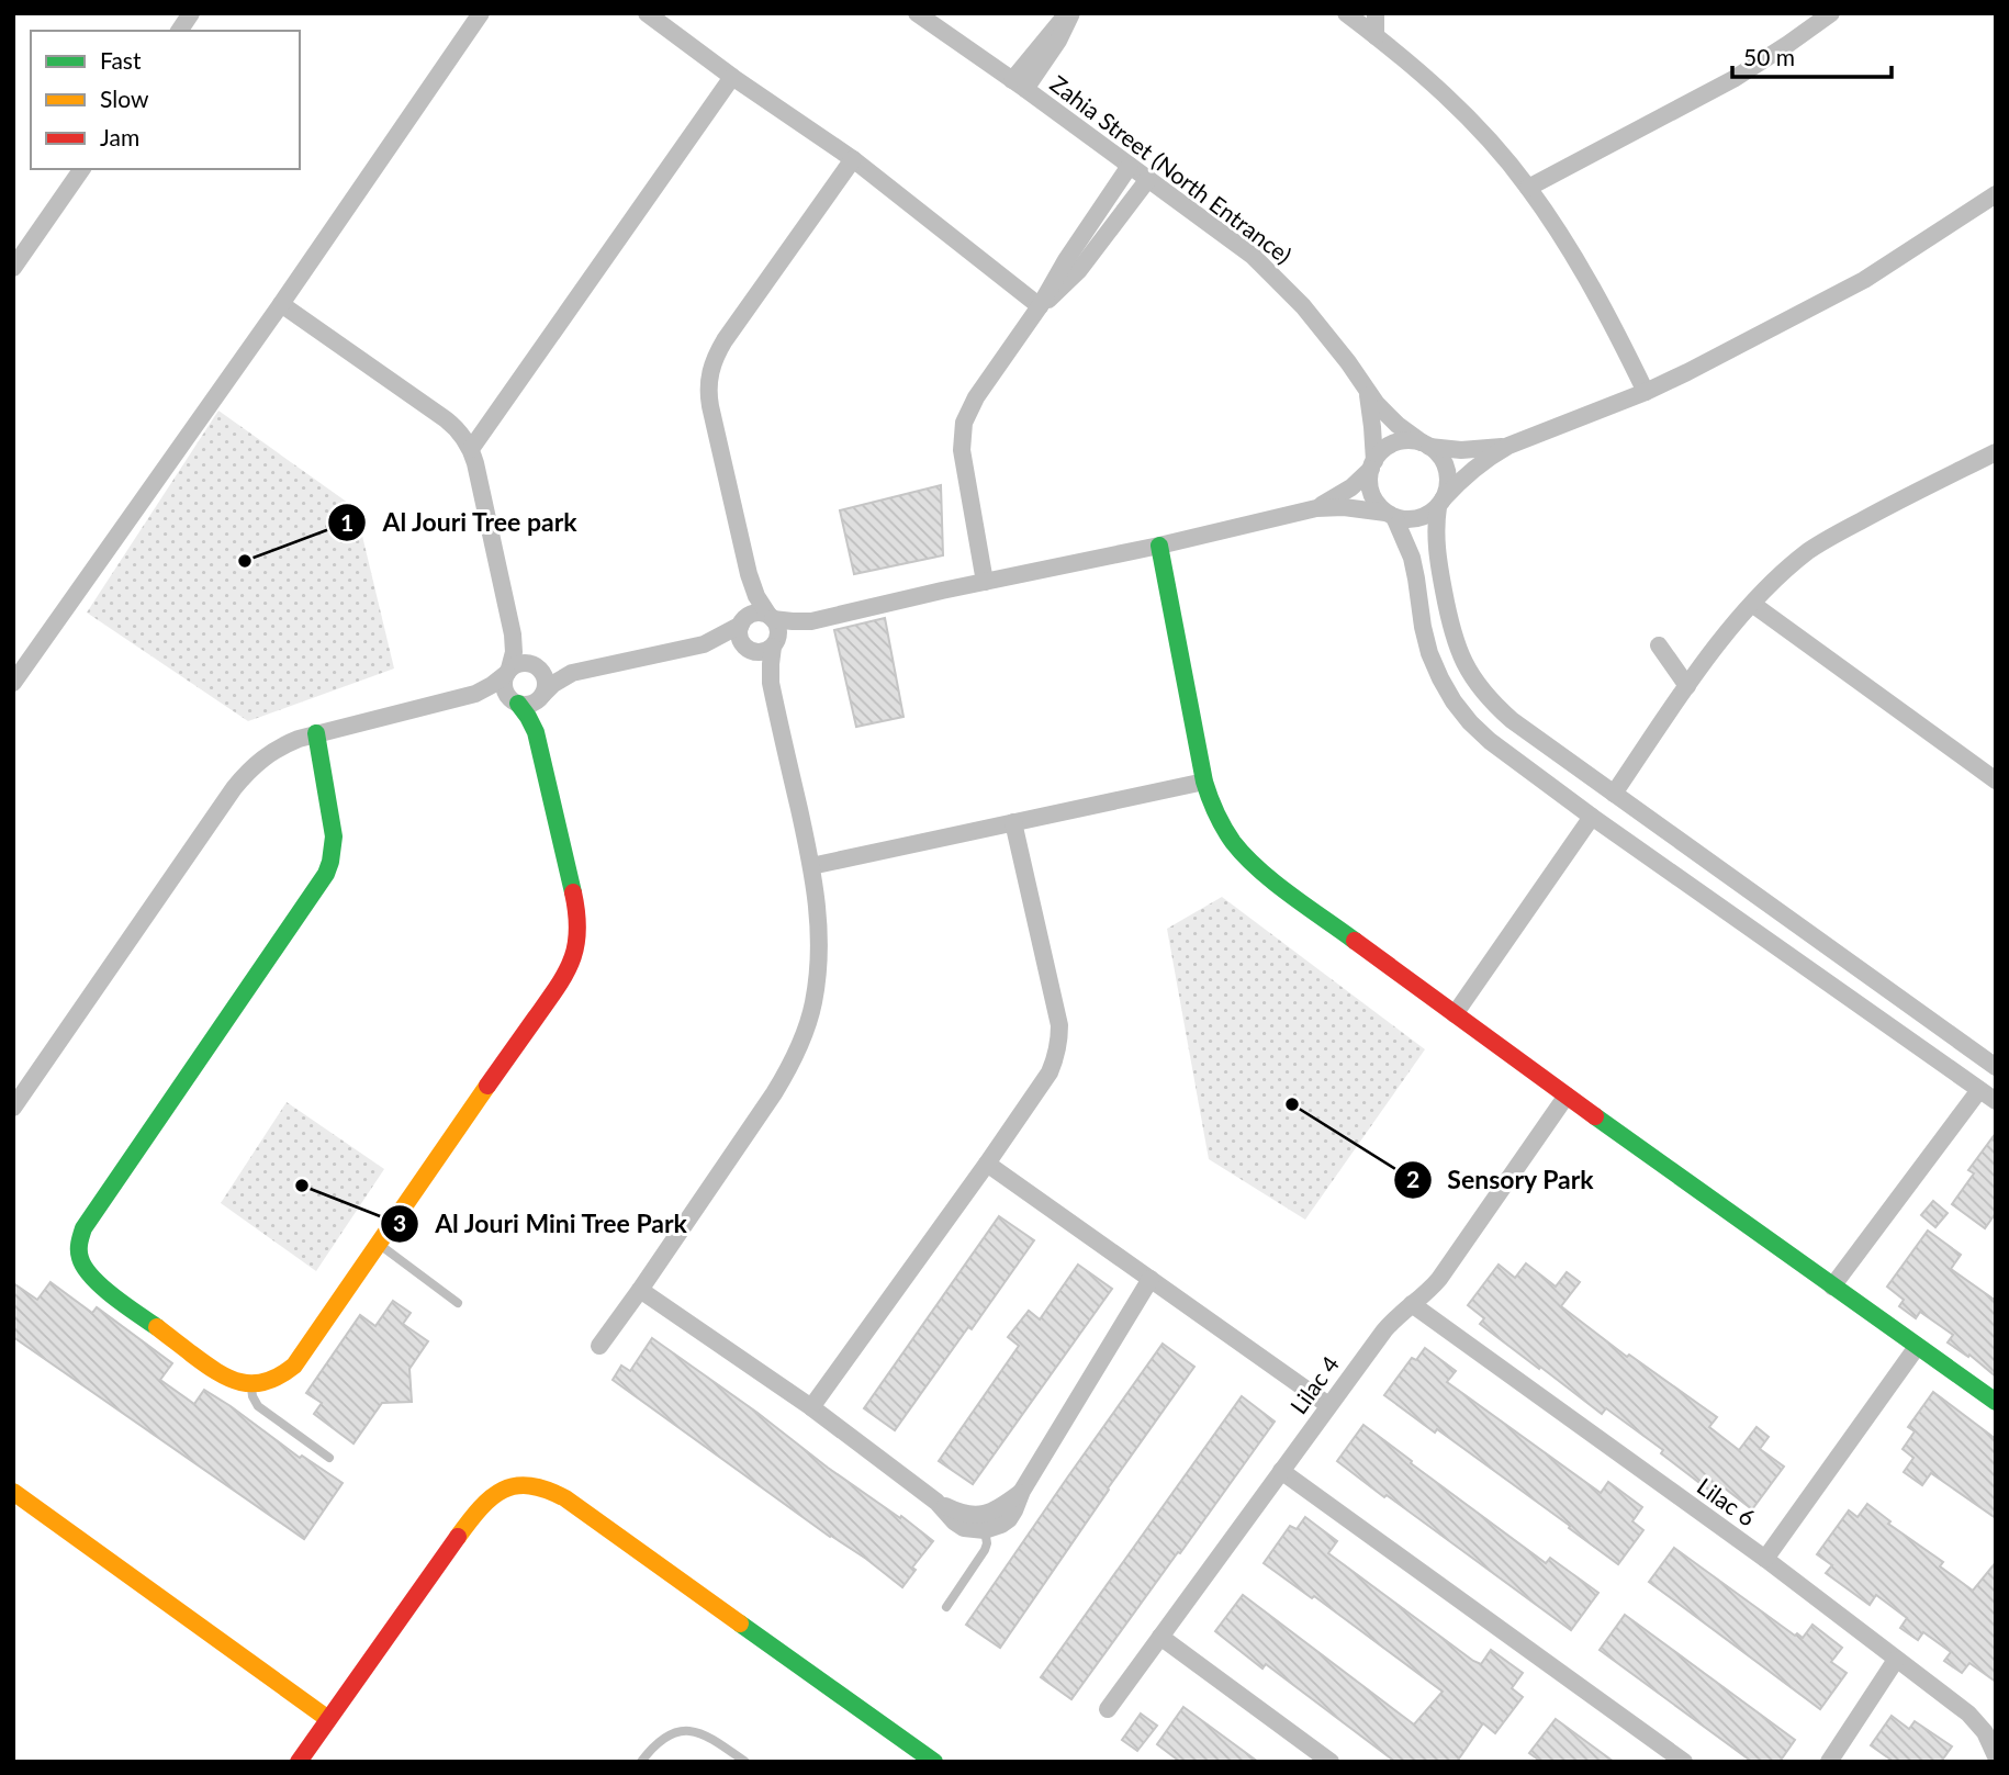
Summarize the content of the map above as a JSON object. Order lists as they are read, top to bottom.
{
  "streets": {
    "street": ["Zahia Street (North Entrance)", "Lilac 4", "Lilac 6"]
  },
  "crossings": [
    ["Lilac 4", "Lilac 6"]
  ],
  "places": ["Al Jouri Tree park", "Sensory Park", "Al Jouri Mini Tree Park"],
  "legend": ["Fast", "Slow", "Jam"],
  "scale_bar": "50 m"
}
